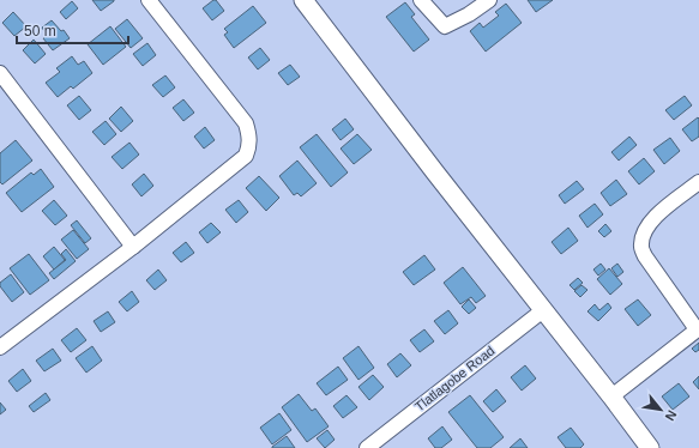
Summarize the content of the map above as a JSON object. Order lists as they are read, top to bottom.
{
  "streets": {
    "street": ["Tlatlagobe Road"]
  },
  "scale_bar": "50 m",
  "north": "bottom right"
}
